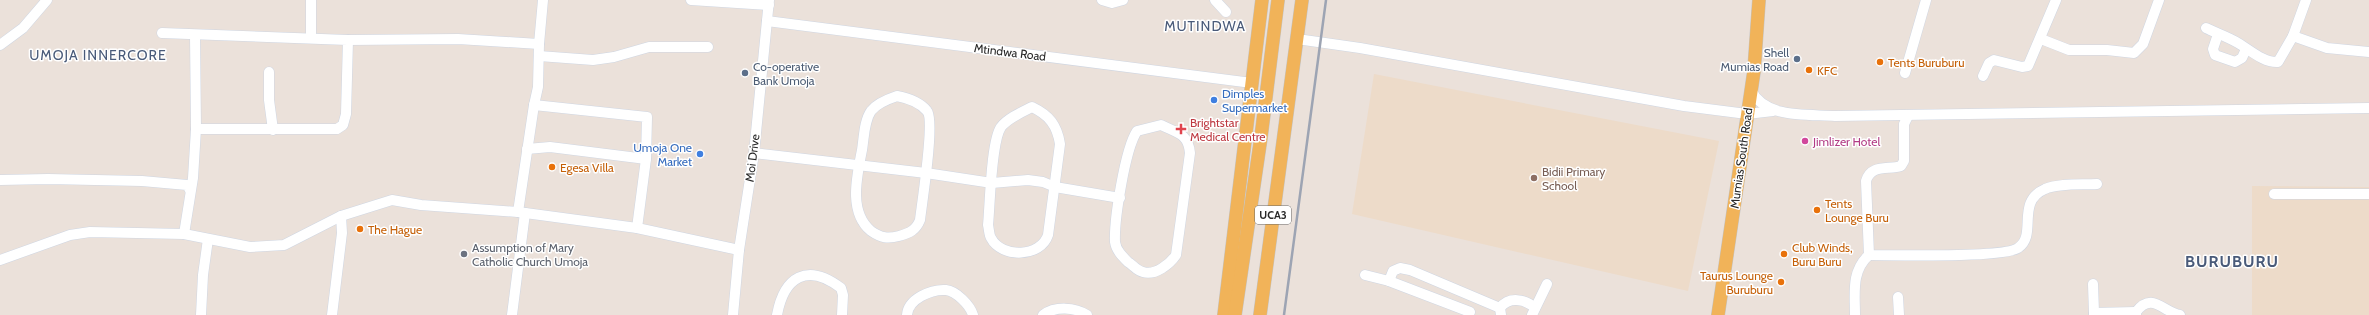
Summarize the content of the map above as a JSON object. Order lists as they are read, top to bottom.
{
  "streets": {
    "main road": ["Mumias South Road", "UCA3"],
    "street": ["Mtindwa Road", "Moi Drive"]
  },
  "crossings": [
    ["Mtindwa Road", "Moi Drive"],
    ["Mtindwa Road", "UCA3"]
  ],
  "districts": ["MUTINDWA", "UMOJA INNERCORE", "BURUBURU"],
  "places": {
    "other": [
      "Shell Mumias Road",
      "Tents Buruburu",
      "KFC",
      "Co-operative Bank Umoja",
      "Dimples Supermarket",
      "Jimlizer Hotel",
      "Umoja One Market",
      "Egesa Villa",
      "Bidii Primary School",
      "Tents Lounge Buru",
      "The Hague",
      "Assumption of Mary Catholic Church Umoja",
      "Club Winds, Buru Buru",
      "Taurus Lounge Buruburu"
    ],
    "health": ["Brightstar Medical Centre"]
  }
}
